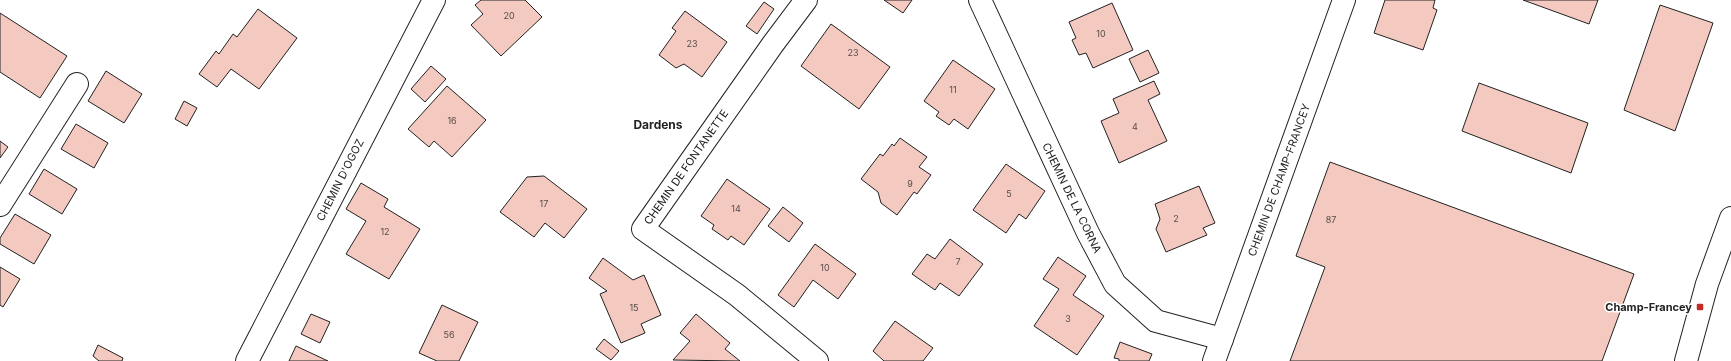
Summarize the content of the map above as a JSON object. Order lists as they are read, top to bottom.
{
  "streets": {
    "street": [
      "CHEMIN DE FONTANETTE",
      "CHEMIN D'OGOZ",
      "CHEMIN DE CHAMP-FRANCEY",
      "CHEMIN DE LA CORNA"
    ]
  },
  "crossings": [
    ["CHEMIN DE CHAMP-FRANCEY", "CHEMIN DE LA CORNA"]
  ],
  "districts": ["Dardens"],
  "places": {
    "transit": ["Champ-Francey"]
  },
  "house_numbers": [
    "20",
    "10",
    "23",
    "23",
    "11",
    "16",
    "4",
    "9",
    "5",
    "17",
    "14",
    "2",
    "87",
    "12",
    "7",
    "10",
    "15",
    "3",
    "56"
  ]
}
